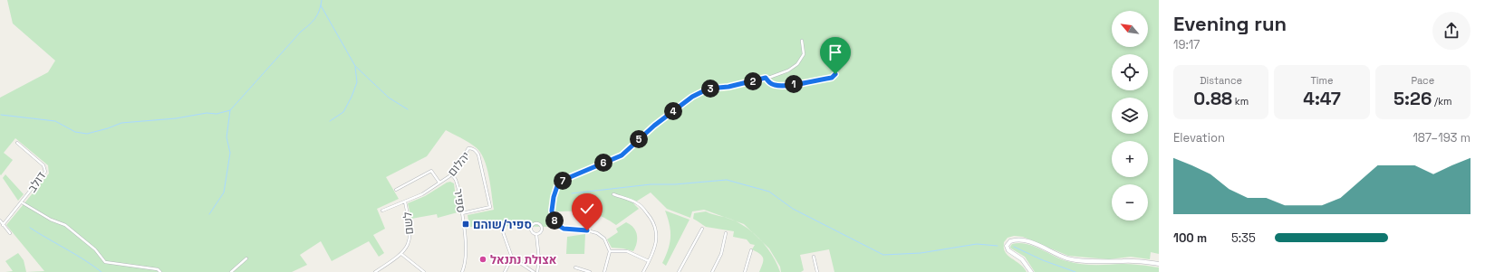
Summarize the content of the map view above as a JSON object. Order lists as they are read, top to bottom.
{
  "streets": {
    "street": [
      "יהלום",
      "דולב",
      "ספיר",
      "לשם"
    ]
  },
  "crossings": [
    ["יהלום", "ספיר"],
    ["יהלום", "לשם"]
  ],
  "places": {
    "transit": ["ספיר/שוהם"],
    "other": ["אצולת נתנאל"]
  },
  "north": "top left",
  "page": {
    "heading": ["Evening run", "19:17"],
    "map_buttons": ["+", "−"],
    "stats": [
      ["Distance", "0.88 km"],
      ["Time", "4:47"],
      ["Pace", "5:26 /km"]
    ],
    "pins": [
      "2",
      "1",
      "3",
      "4",
      "5",
      "6",
      "7",
      "8"
    ],
    "chart": ["Elevation", "187–193 m"],
    "list": [
      {
        "name": "100 m",
        "note": "5:35"
      }
    ]
  }
}
